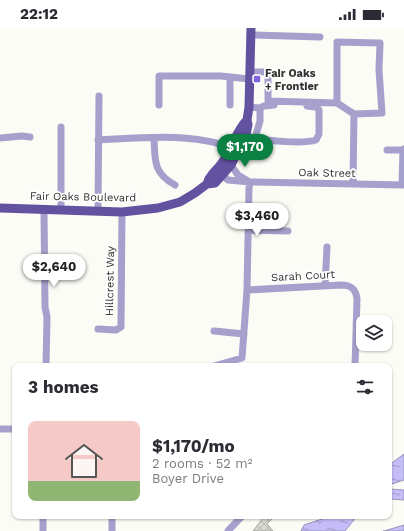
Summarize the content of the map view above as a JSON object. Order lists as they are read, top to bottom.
{
  "streets": {
    "main road": ["Fair Oaks Boulevard"],
    "street": ["Oak Street", "Sarah Court", "Hillcrest Way"]
  },
  "crossings": [
    ["Oak Street", "Fair Oaks Boulevard"],
    ["Fair Oaks Boulevard", "Hillcrest Way"]
  ],
  "places": {
    "transit": ["Fair Oaks + Frontier"]
  },
  "page": {
    "status": "22:12",
    "price": ["$1,170", "$3,460", "$2,640"],
    "heading": "3 homes",
    "list": [
      {
        "name": "$1,170/mo",
        "note": "2 rooms · 52 m² · Boyer Drive"
      }
    ]
  }
}
